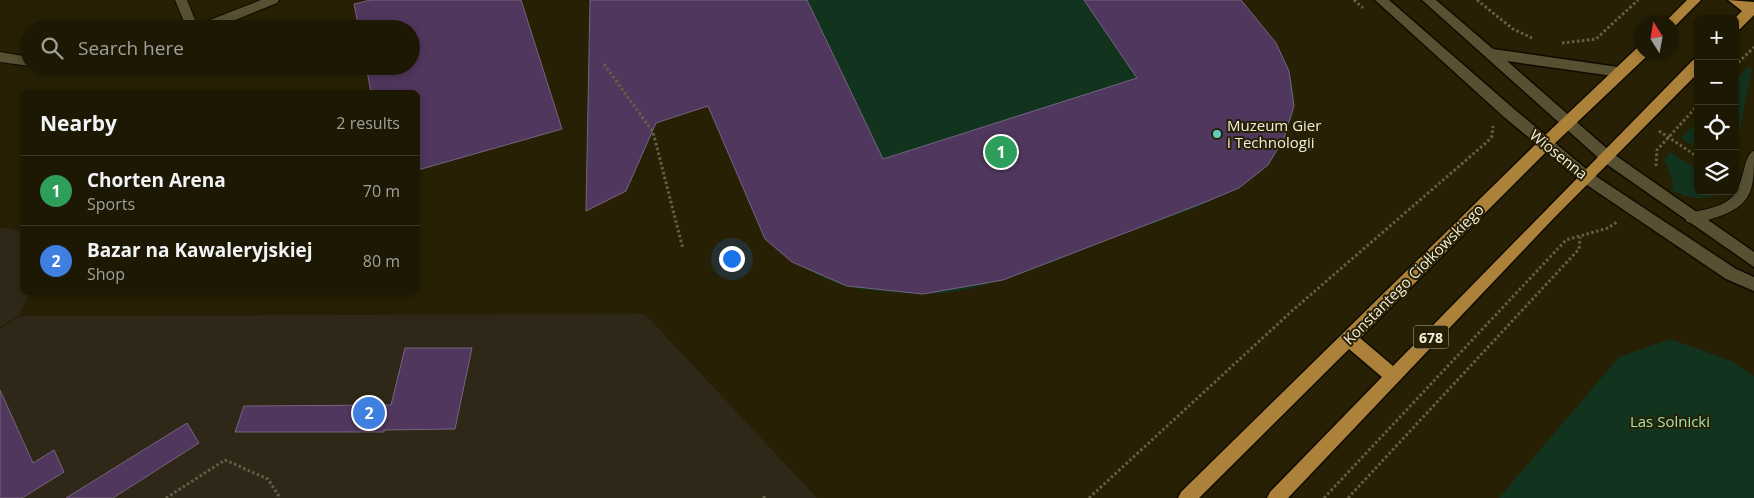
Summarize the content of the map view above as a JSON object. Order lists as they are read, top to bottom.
{
  "streets": {
    "main road": ["Wiosenna", "Konstantego Ciołkowskiego", "678"]
  },
  "crossings": [
    ["Wiosenna", "Konstantego Ciołkowskiego"],
    ["Wiosenna", "678"]
  ],
  "parks": ["Las Solnicki"],
  "places": ["Muzeum Gier i Technologii"],
  "north": "top",
  "page": {
    "map_buttons": ["+", "−"],
    "search": "Search here",
    "heading": ["Nearby", "2 results"],
    "pins": ["1", "2"],
    "list": [
      {
        "mark": "1",
        "name": "Chorten Arena",
        "note": "Sports",
        "value": "70 m"
      },
      {
        "mark": "2",
        "name": "Bazar na Kawaleryjskiej",
        "note": "Shop",
        "value": "80 m"
      }
    ]
  }
}
